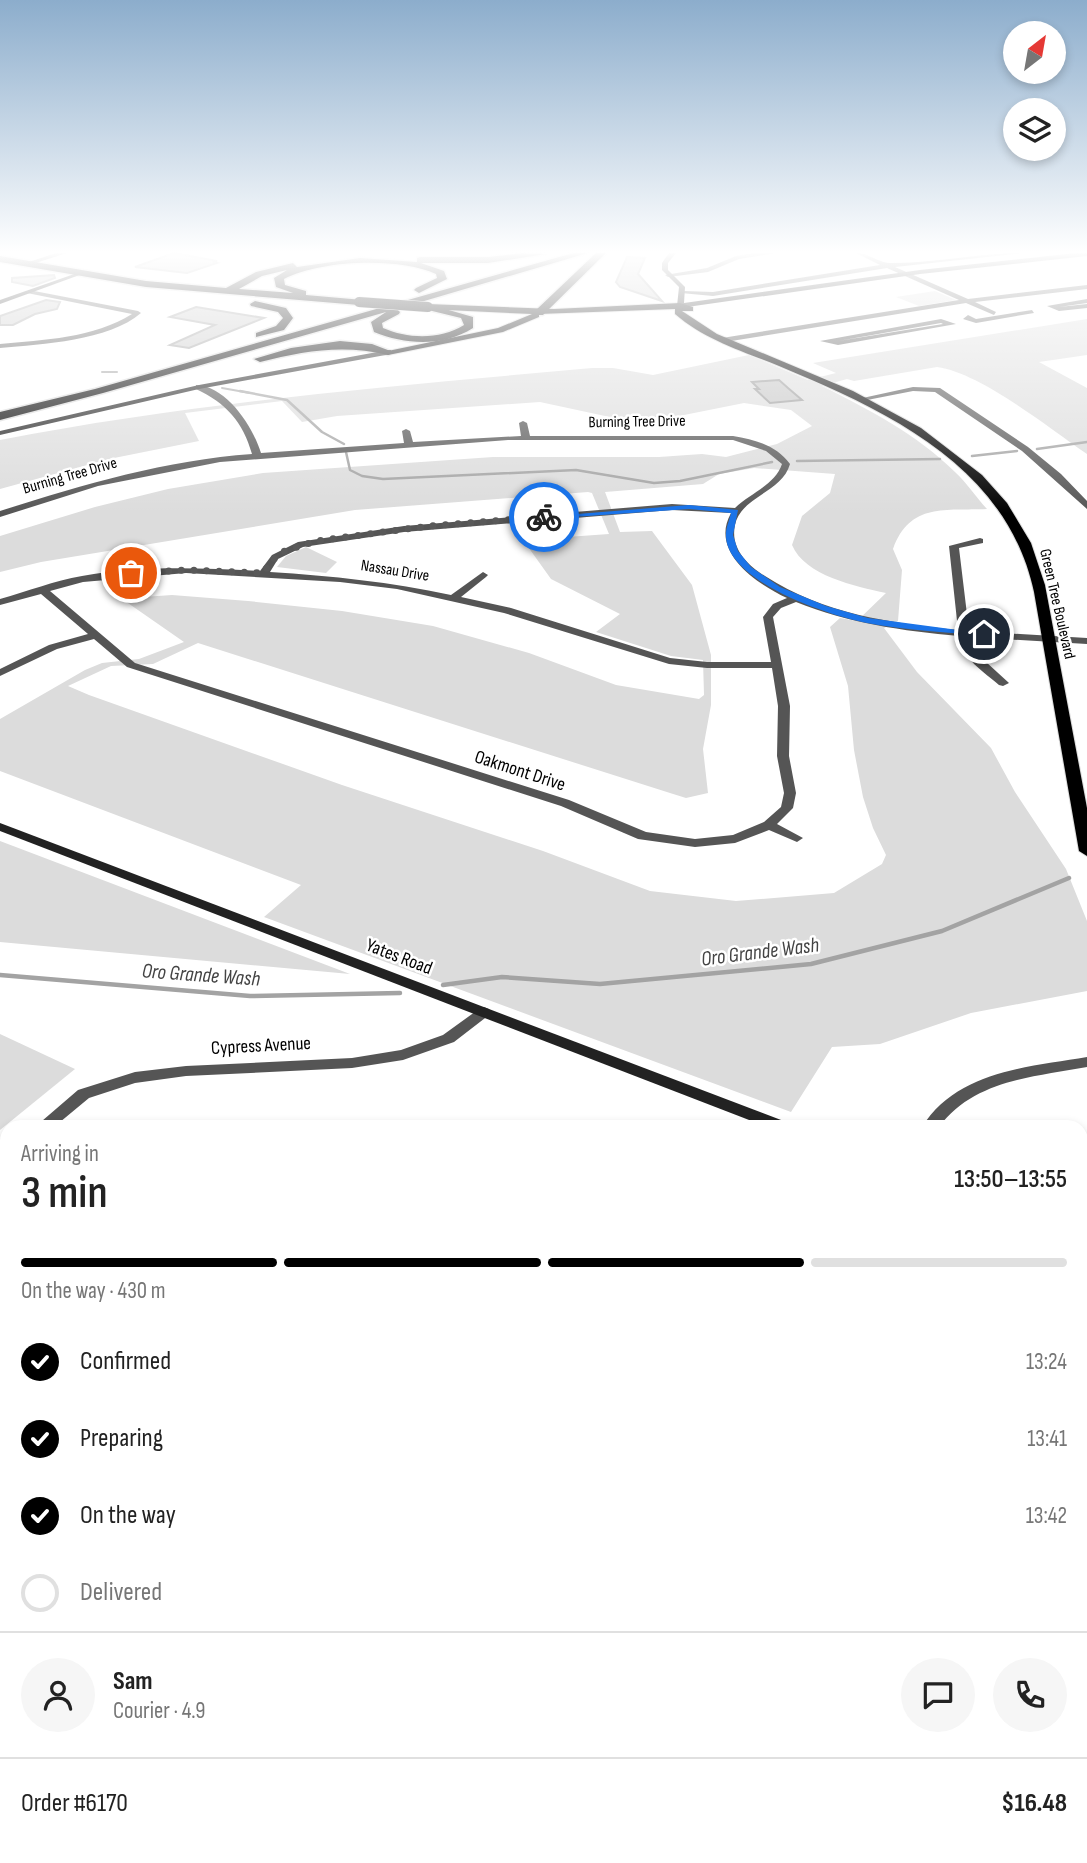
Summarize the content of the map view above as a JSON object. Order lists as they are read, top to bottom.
{
  "streets": {
    "main road": ["Green Tree Boulevard", "Yates Road"],
    "street": [
      "Burning Tree Drive",
      "Nassau Drive",
      "Oakmont Drive",
      "Cypress Avenue"
    ]
  },
  "crossings": [
    ["Nassau Drive", "Oakmont Drive"],
    ["Yates Road", "Cypress Avenue"]
  ],
  "water": ["Oro Grande Wash"],
  "north": "top right",
  "page": {
    "heading": ["3 min", "Arriving in", "13:50–13:55"],
    "panel": [
      "Sam",
      "Courier · 4.9",
      "Order #6170",
      "$16.48"
    ],
    "bar": "On the way · 430 m",
    "list": [
      ["Confirmed", "13:24"],
      ["Preparing", "13:41"],
      ["On the way", "13:42"],
      "Delivered"
    ]
  }
}
